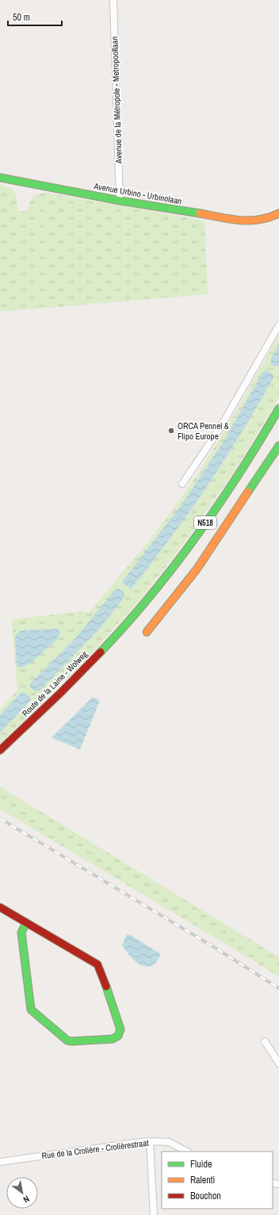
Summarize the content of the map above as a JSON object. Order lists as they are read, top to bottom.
{
  "streets": {
    "main road": ["Avenue Urbino - Urbinolaan", "N518", "Route de la Laine - Wolweg"],
    "street": ["Avenue de la Métropole - Metropoollaan", "Rue de la Crolière - Crolièrestraat"]
  },
  "crossings": [
    ["Avenue de la Métropole - Metropoollaan", "Avenue Urbino - Urbinolaan"]
  ],
  "places": ["ORCA Pennel & Flipo Europe"],
  "legend": ["Fluide", "Ralenti", "Bouchon"],
  "scale_bar": "50 m",
  "north": "bottom right"
}
